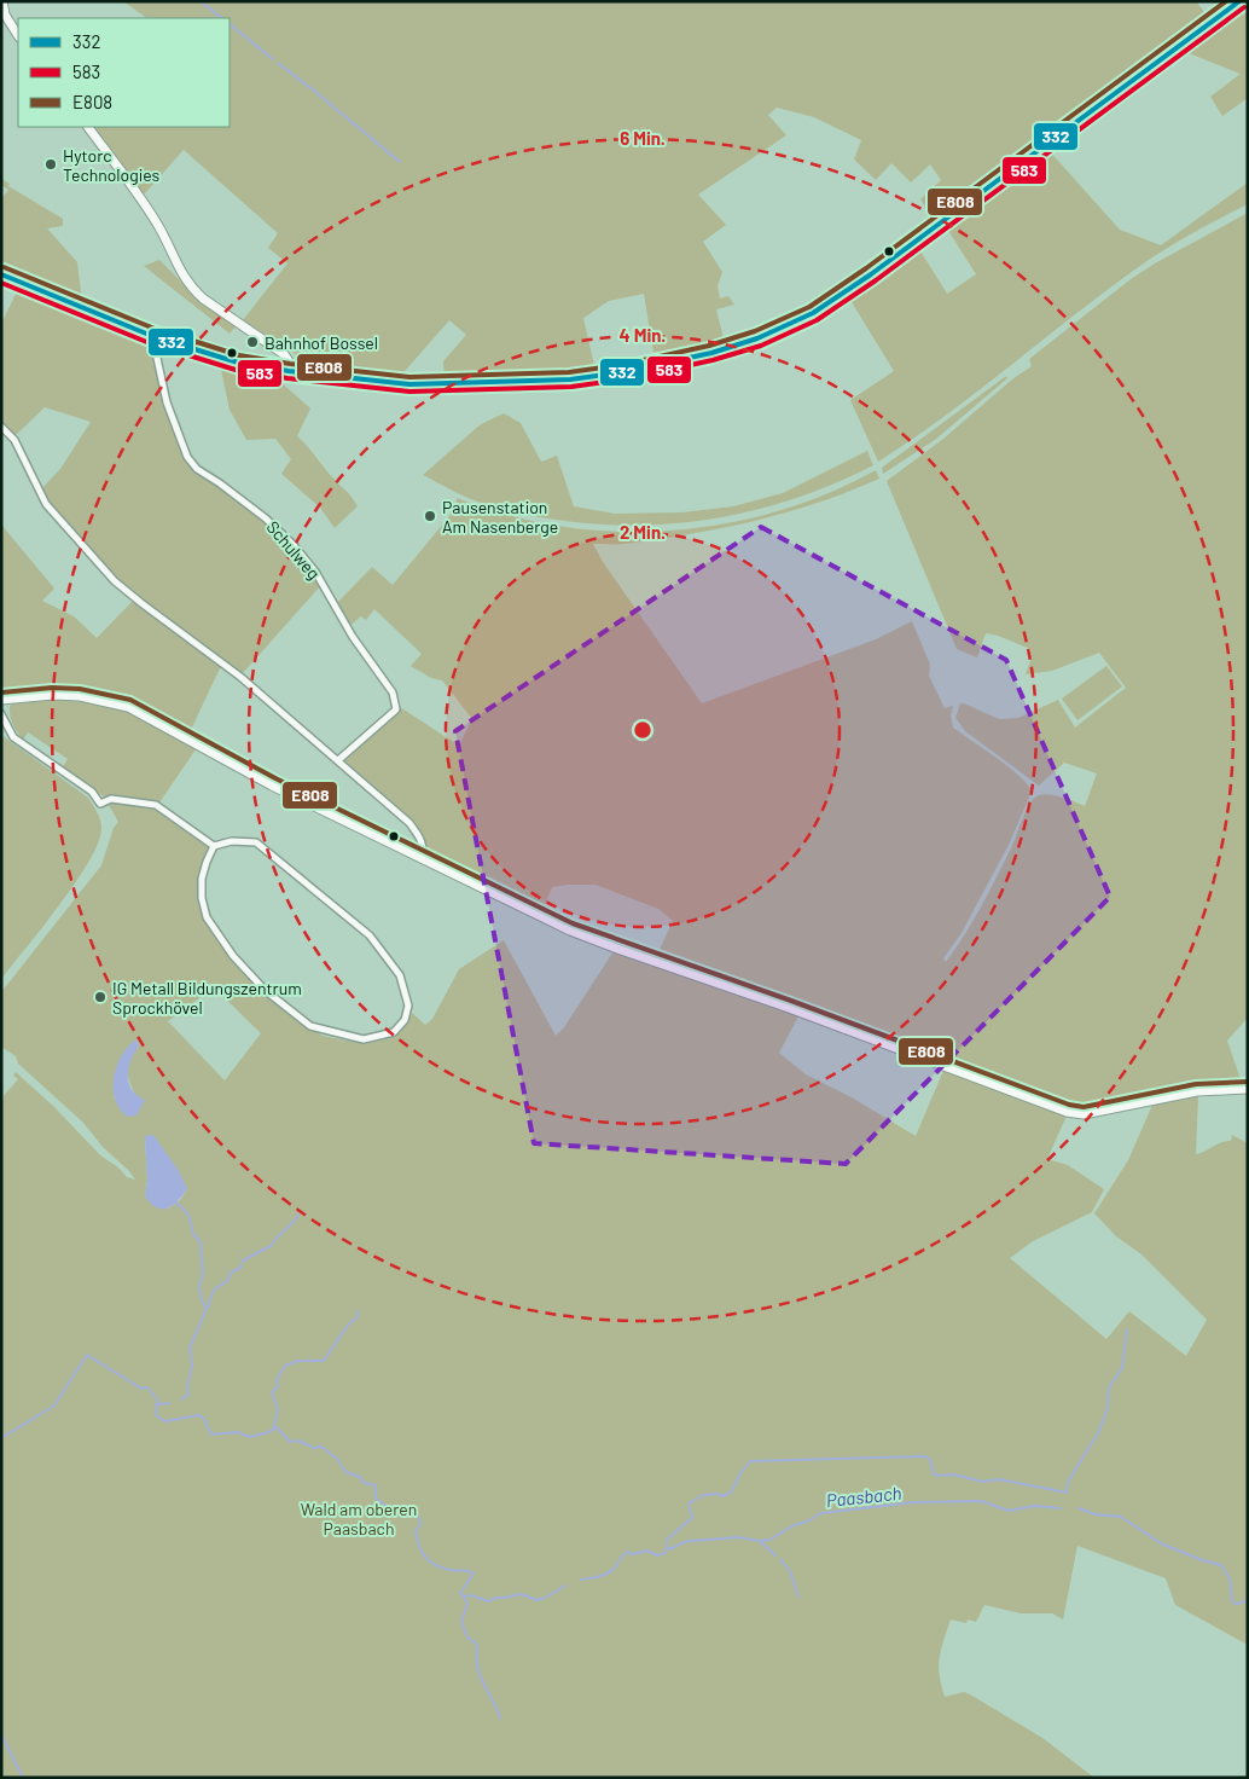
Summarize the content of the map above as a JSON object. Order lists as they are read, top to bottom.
{
  "streets": {
    "street": ["Schulweg"]
  },
  "water": ["Paasbach"],
  "parks": ["Wald am oberen Paasbach"],
  "places": [
    "Hytorc Technologies",
    "Bahnhof Bossel",
    "Pausenstation Am Nasenberge",
    "IG Metall Bildungszentrum Sprockhövel"
  ],
  "lines": ["transit line 332", "transit line E808", "transit line 583"],
  "legend": ["332", "583", "E808"],
  "rings": ["6 Min.", "4 Min.", "2 Min."]
}
